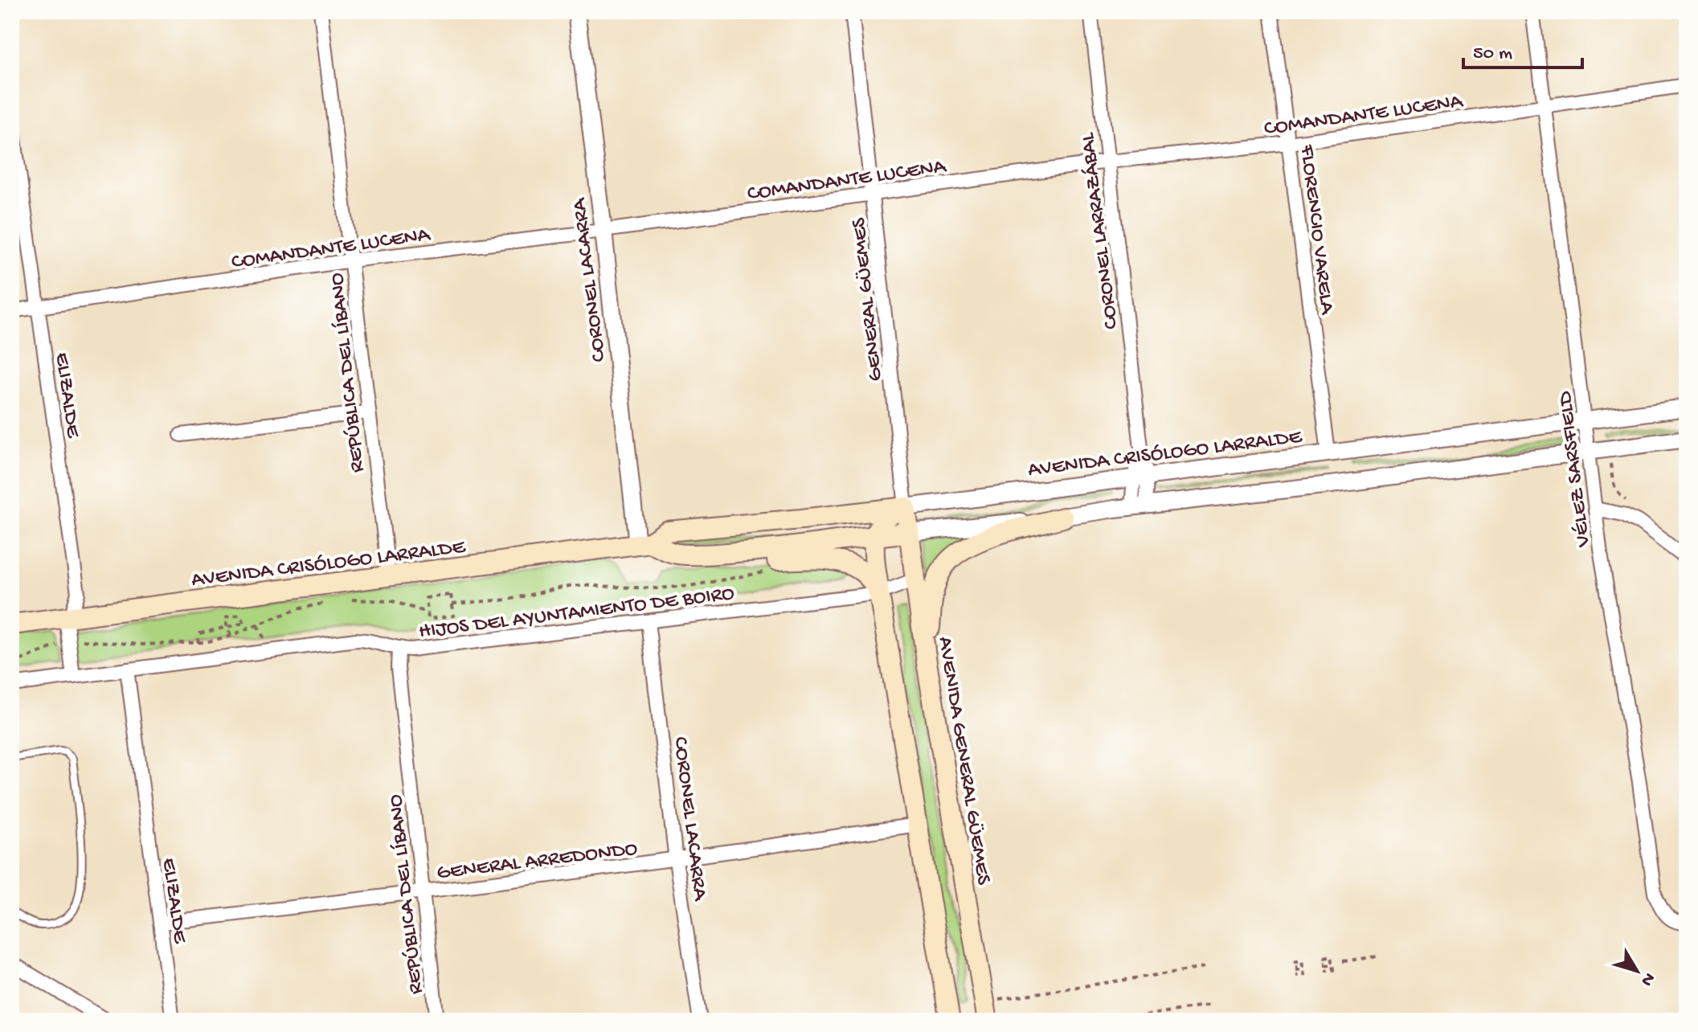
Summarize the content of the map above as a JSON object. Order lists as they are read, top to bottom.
{
  "streets": {
    "main road": ["AVENIDA CRISÓLOGO LARRALDE", "AVENIDA GENERAL GÜEMES"],
    "street": [
      "COMANDANTE LUCENA",
      "FLORENCIO VARELA",
      "CORONEL LARRAZÁBAL",
      "CORONEL LACARRA",
      "GENERAL GÜEMES",
      "REPÚBLICA DEL LÍBANO",
      "ELIZALDE",
      "VÉLEZ SARSFIELD",
      "HIJOS DEL AYUNTAMIENTO DE BOIRO",
      "GENERAL ARREDONDO"
    ]
  },
  "crossings": [
    ["COMANDANTE LUCENA", "FLORENCIO VARELA"],
    ["COMANDANTE LUCENA", "CORONEL LARRAZÁBAL"],
    ["COMANDANTE LUCENA", "CORONEL LACARRA"],
    ["COMANDANTE LUCENA", "GENERAL GÜEMES"],
    ["COMANDANTE LUCENA", "REPÚBLICA DEL LÍBANO"],
    ["COMANDANTE LUCENA", "ELIZALDE"],
    ["COMANDANTE LUCENA", "VÉLEZ SARSFIELD"],
    ["FLORENCIO VARELA", "AVENIDA CRISÓLOGO LARRALDE"],
    ["CORONEL LARRAZÁBAL", "AVENIDA CRISÓLOGO LARRALDE"],
    ["CORONEL LACARRA", "AVENIDA CRISÓLOGO LARRALDE"],
    ["CORONEL LACARRA", "HIJOS DEL AYUNTAMIENTO DE BOIRO"],
    ["CORONEL LACARRA", "GENERAL ARREDONDO"],
    ["GENERAL GÜEMES", "AVENIDA CRISÓLOGO LARRALDE"],
    ["GENERAL GÜEMES", "AVENIDA GENERAL GÜEMES"],
    ["REPÚBLICA DEL LÍBANO", "AVENIDA CRISÓLOGO LARRALDE"],
    ["REPÚBLICA DEL LÍBANO", "HIJOS DEL AYUNTAMIENTO DE BOIRO"],
    ["REPÚBLICA DEL LÍBANO", "GENERAL ARREDONDO"],
    ["ELIZALDE", "AVENIDA CRISÓLOGO LARRALDE"],
    ["ELIZALDE", "HIJOS DEL AYUNTAMIENTO DE BOIRO"],
    ["ELIZALDE", "GENERAL ARREDONDO"],
    ["AVENIDA CRISÓLOGO LARRALDE", "VÉLEZ SARSFIELD"],
    ["AVENIDA CRISÓLOGO LARRALDE", "AVENIDA GENERAL GÜEMES"],
    ["HIJOS DEL AYUNTAMIENTO DE BOIRO", "AVENIDA GENERAL GÜEMES"]
  ],
  "scale_bar": "50 m",
  "north": "bottom right"
}
